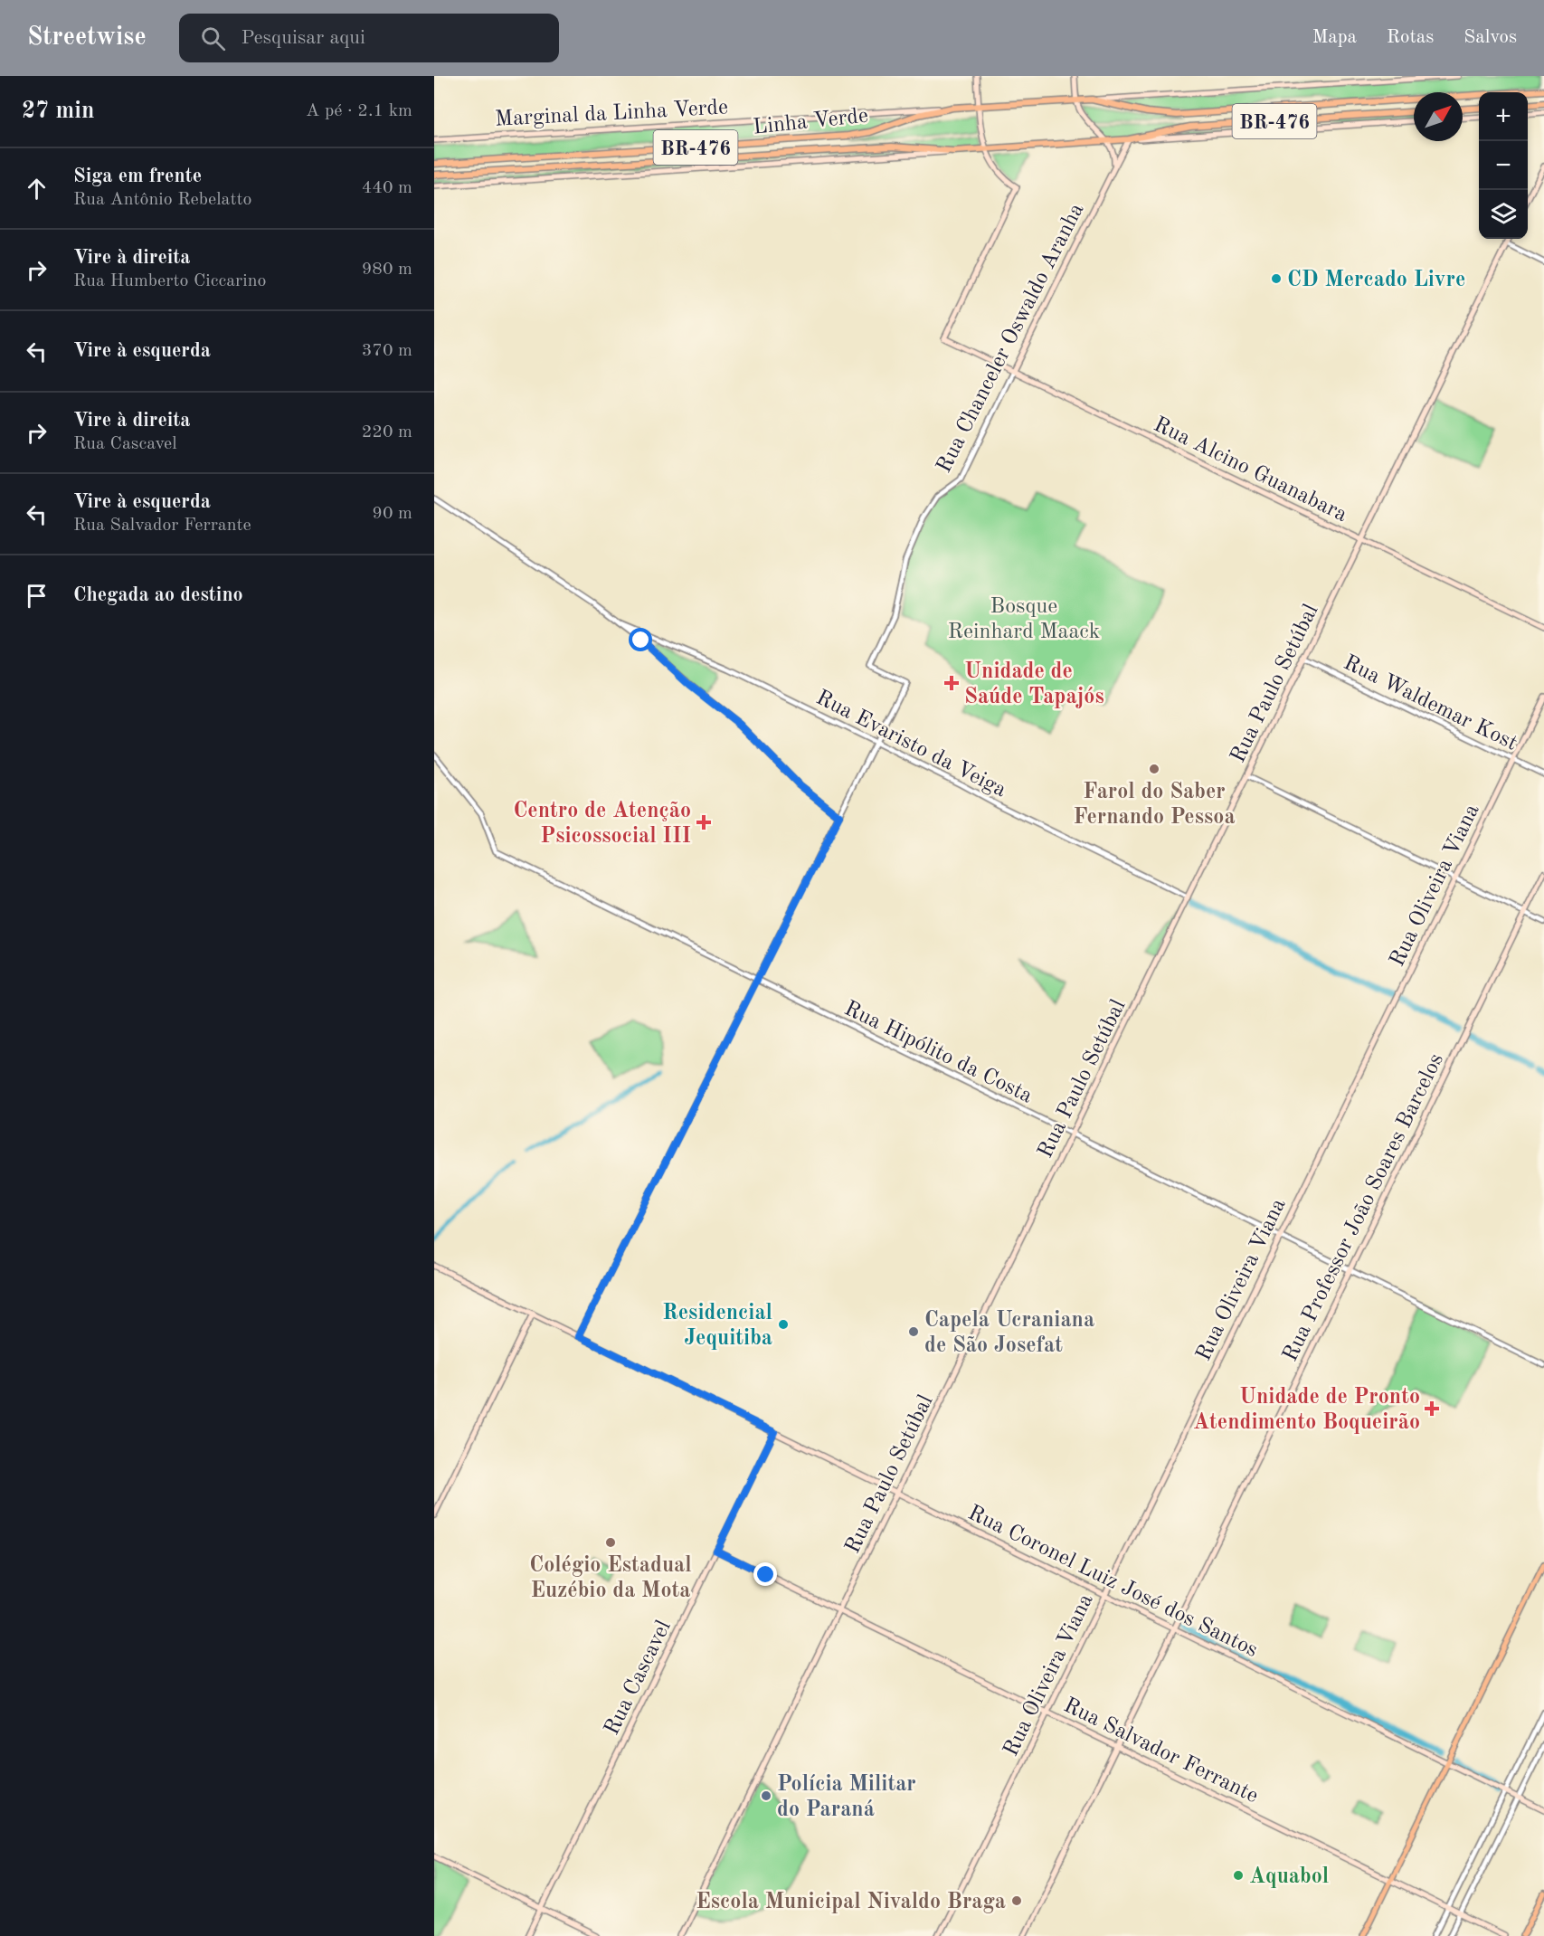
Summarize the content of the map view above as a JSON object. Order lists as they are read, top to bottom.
{
  "streets": {
    "highway": ["Linha Verde", "BR-476"],
    "main road": [
      "Marginal da Linha Verde",
      "Rua Chanceler Oswaldo Aranha",
      "Rua Alcino Guanabara",
      "Rua Paulo Setúbal",
      "Rua Oliveira Viana",
      "Rua Professor João Soares Barcelos",
      "Rua Coronel Luiz José dos Santos",
      "Rua Cascavel",
      "Rua Salvador Ferrante"
    ],
    "street": ["Rua Waldemar Kost", "Rua Evaristo da Veiga", "Rua Hipólito da Costa"]
  },
  "crossings": [
    ["Marginal da Linha Verde", "Linha Verde"],
    ["Linha Verde", "Rua Chanceler Oswaldo Aranha"],
    ["Linha Verde", "Rua Alcino Guanabara"],
    ["Rua Chanceler Oswaldo Aranha", "Rua Alcino Guanabara"],
    ["Rua Chanceler Oswaldo Aranha", "Rua Evaristo da Veiga"],
    ["Rua Alcino Guanabara", "Rua Paulo Setúbal"],
    ["Rua Paulo Setúbal", "Rua Waldemar Kost"],
    ["Rua Paulo Setúbal", "Rua Evaristo da Veiga"],
    ["Rua Paulo Setúbal", "Rua Hipólito da Costa"],
    ["Rua Paulo Setúbal", "Rua Coronel Luiz José dos Santos"],
    ["Rua Paulo Setúbal", "Rua Salvador Ferrante"],
    ["Rua Waldemar Kost", "Rua Oliveira Viana"],
    ["Rua Oliveira Viana", "Rua Hipólito da Costa"],
    ["Rua Oliveira Viana", "Rua Coronel Luiz José dos Santos"],
    ["Rua Oliveira Viana", "Rua Salvador Ferrante"],
    ["Rua Hipólito da Costa", "Rua Professor João Soares Barcelos"],
    ["Rua Professor João Soares Barcelos", "Rua Coronel Luiz José dos Santos"],
    ["Rua Professor João Soares Barcelos", "Rua Salvador Ferrante"],
    ["Rua Coronel Luiz José dos Santos", "Rua Cascavel"],
    ["Rua Cascavel", "Rua Salvador Ferrante"]
  ],
  "parks": ["Bosque Reinhard Maack"],
  "places": {
    "other": [
      "CD Mercado Livre",
      "Farol do Saber Fernando Pessoa",
      "Residencial Jequitiba",
      "Capela Ucraniana de São Josefat",
      "Colégio Estadual Euzébio da Mota",
      "Polícia Militar do Paraná",
      "Aquabol",
      "Escola Municipal Nivaldo Braga"
    ],
    "health": ["Unidade de Saúde Tapajós", "Centro de Atenção Psicossocial III", "Unidade de Pronto Atendimento Boqueirão"]
  },
  "north": "top right",
  "page": {
    "header": "Streetwise",
    "search": "Pesquisar aqui",
    "nav": ["Mapa", "Rotas", "Salvos"],
    "heading": ["27 min", "A pé · 2.1 km"],
    "map_buttons": ["+", "−"],
    "list": [
      ["Siga em frente", "Rua Antônio Rebelatto", "440 m"],
      ["Vire à direita", "Rua Humberto Ciccarino", "980 m"],
      ["Vire à esquerda", "370 m"],
      ["Vire à direita", "Rua Cascavel", "220 m"],
      ["Vire à esquerda", "Rua Salvador Ferrante", "90 m"],
      "Chegada ao destino"
    ]
  }
}
